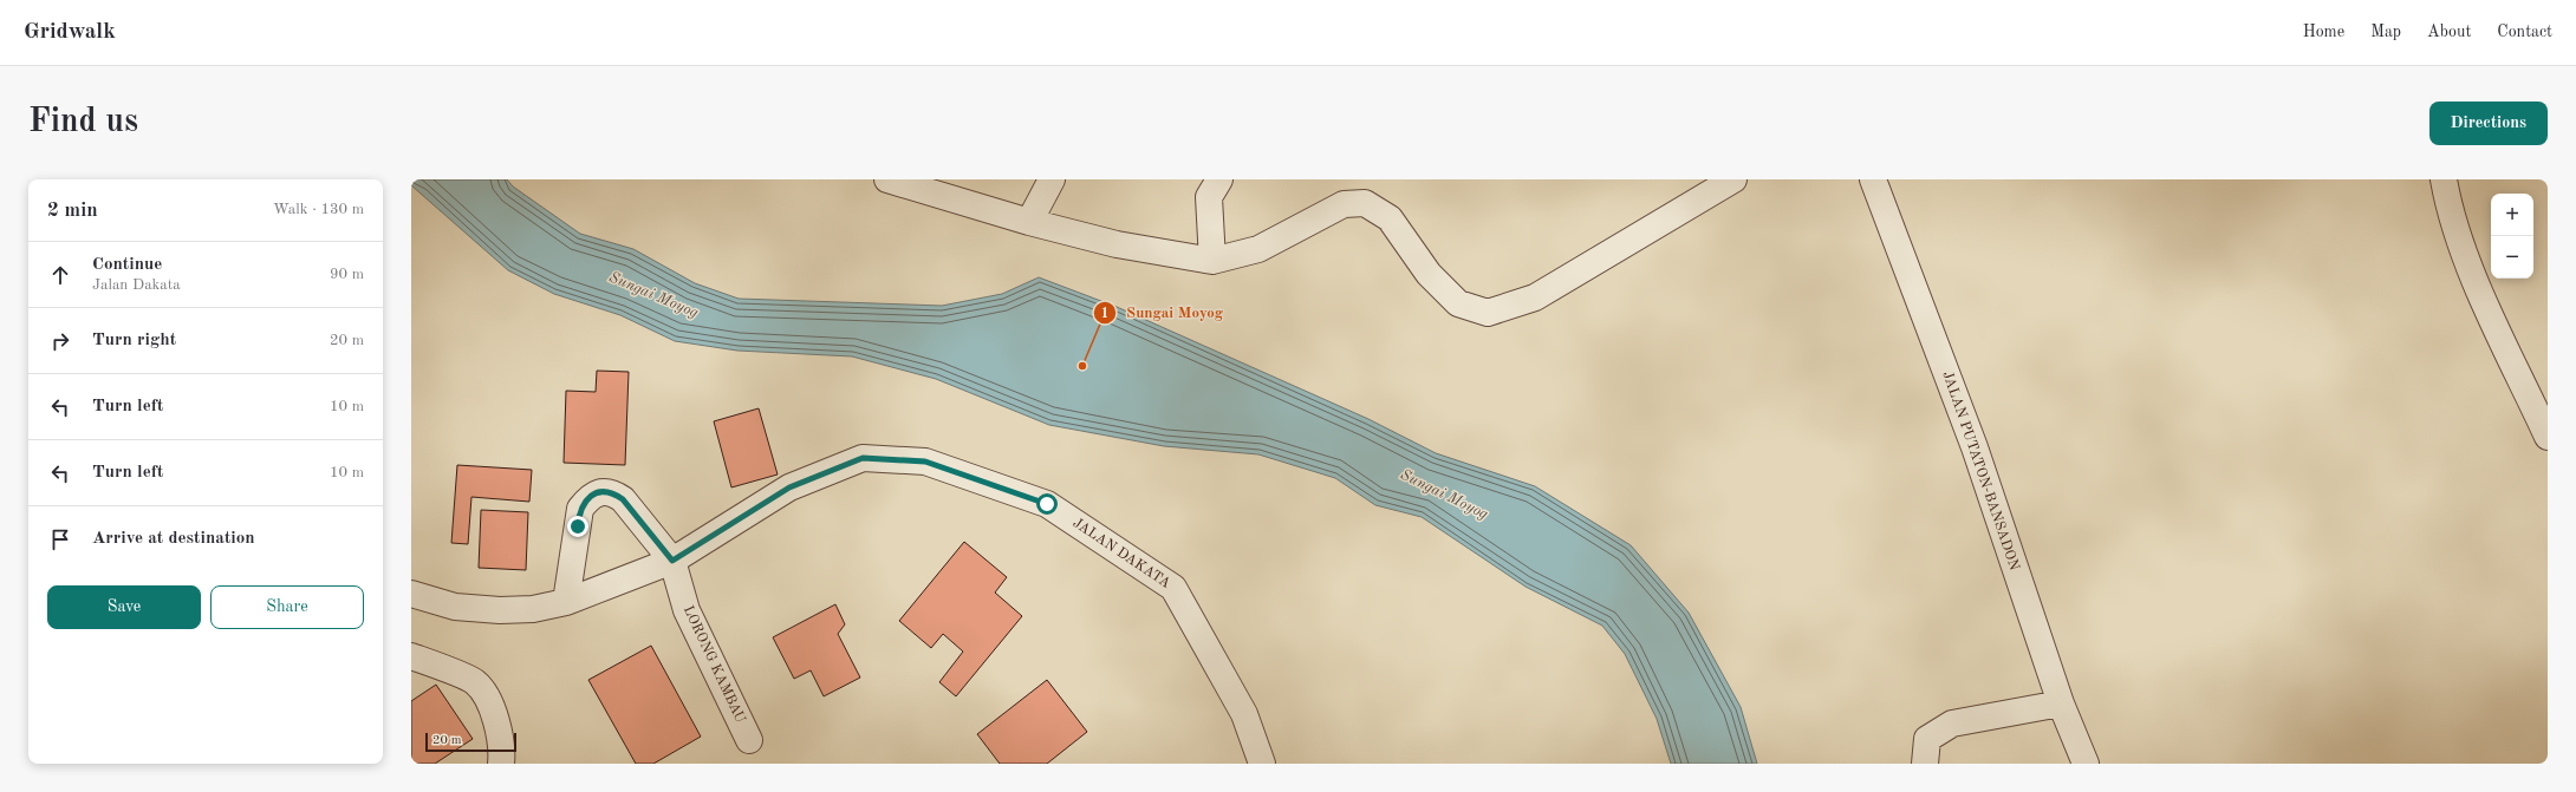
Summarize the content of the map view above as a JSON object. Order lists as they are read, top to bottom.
{
  "streets": {
    "street": ["JALAN PUTATON-BANSADON", "JALAN DAKATA", "LORONG KAMBAU"]
  },
  "crossings": [
    ["JALAN DAKATA", "LORONG KAMBAU"]
  ],
  "water": ["Sungai Moyog"],
  "places": ["Sungai Moyog"],
  "scale_bar": "20 m",
  "page": {
    "header": "Gridwalk",
    "nav": [
      "Home",
      "Map",
      "About",
      "Contact"
    ],
    "buttons": [
      "Directions",
      ["Save", "Share"]
    ],
    "title": "Find us",
    "heading": ["2 min", "Walk · 130 m"],
    "map_buttons": ["+", "−"],
    "list": [
      ["Continue", "Jalan Dakata", "90 m"],
      ["Turn right", "20 m"],
      ["Turn left", "10 m"],
      ["Turn left", "10 m"],
      "Arrive at destination"
    ],
    "scale": "20 m"
  }
}
